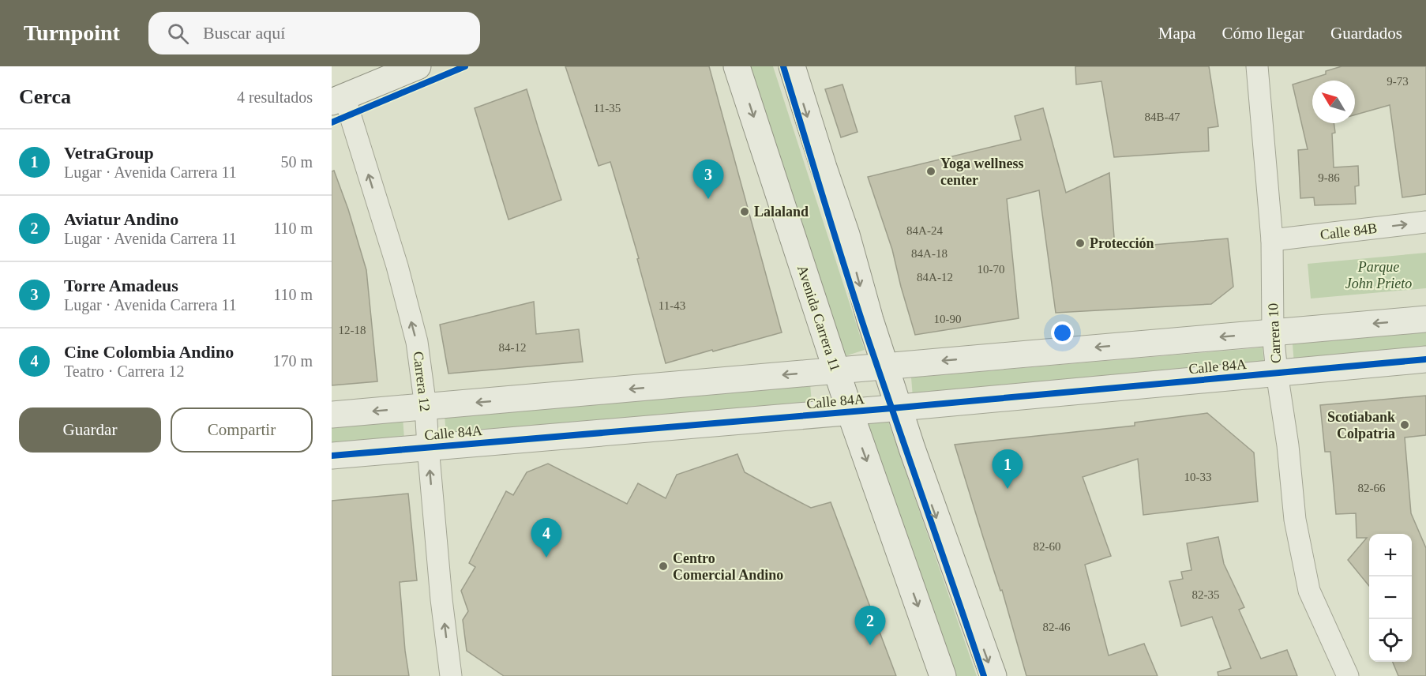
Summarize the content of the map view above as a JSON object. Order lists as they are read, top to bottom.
{
  "streets": {
    "street": [
      "Calle 84B",
      "Avenida Carrera 11",
      "Carrera 10",
      "Calle 84A",
      "Carrera 12"
    ]
  },
  "crossings": [
    ["Calle 84B", "Carrera 10"],
    ["Avenida Carrera 11", "Calle 84A"],
    ["Carrera 10", "Calle 84A"],
    ["Calle 84A", "Carrera 12"]
  ],
  "one_way": ["Calle 84B", "Carrera 12"],
  "parks": ["Parque John Prieto"],
  "places": [
    "Yoga wellness center",
    "Lalaland",
    "Protección",
    "Scotiabank Colpatria",
    "Centro Comercial Andino"
  ],
  "house_numbers": [
    "9-73",
    "11-35",
    "84B-47",
    "9-86",
    "84A-24",
    "84A-18",
    "10-70",
    "84A-12",
    "11-43",
    "10-90",
    "12-18",
    "84-12",
    "10-33",
    "82-66",
    "82-60",
    "82-35",
    "82-46"
  ],
  "north": "top left",
  "page": {
    "header": "Turnpoint",
    "search": "Buscar aquí",
    "nav": ["Mapa", "Cómo llegar", "Guardados"],
    "heading": ["Cerca", "4 resultados"],
    "list": [
      {
        "mark": "1",
        "name": "VetraGroup",
        "note": "Lugar · Avenida Carrera 11",
        "value": "50 m"
      },
      {
        "mark": "2",
        "name": "Aviatur Andino",
        "note": "Lugar · Avenida Carrera 11",
        "value": "110 m"
      },
      {
        "mark": "3",
        "name": "Torre Amadeus",
        "note": "Lugar · Avenida Carrera 11",
        "value": "110 m"
      },
      {
        "mark": "4",
        "name": "Cine Colombia Andino",
        "note": "Teatro · Carrera 12",
        "value": "170 m"
      }
    ],
    "pins": [
      "3",
      "1",
      "4",
      "2"
    ],
    "buttons": ["Guardar", "Compartir"],
    "map_buttons": ["+", "−"]
  }
}
